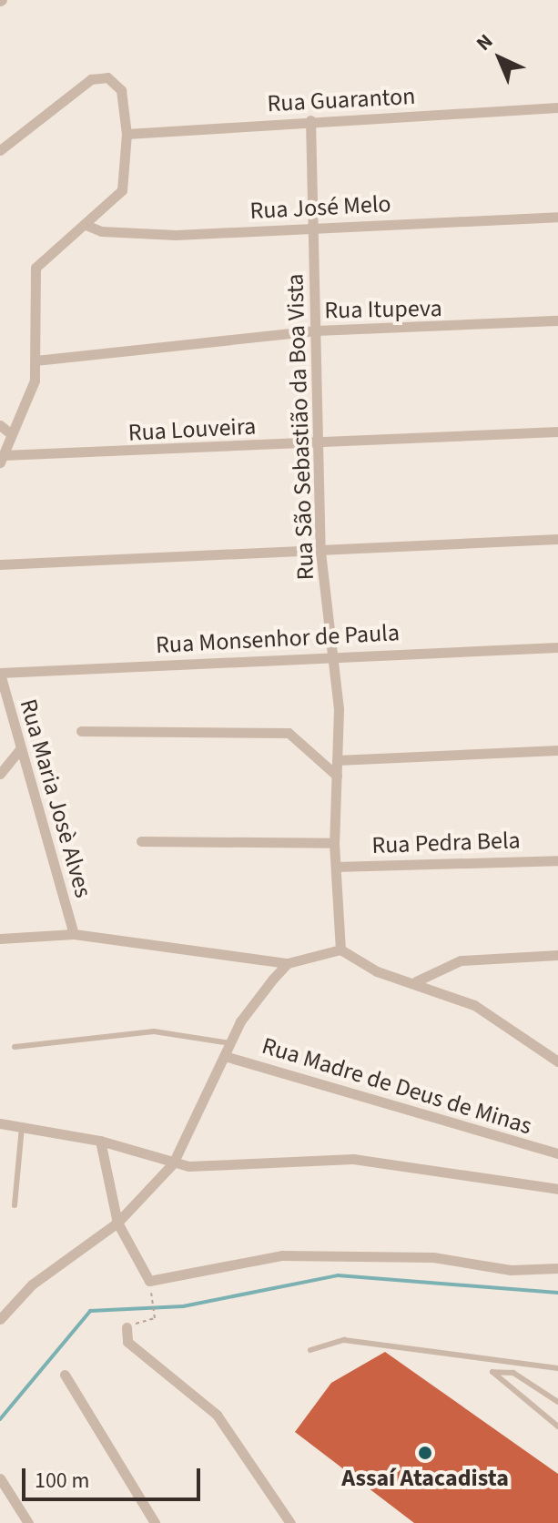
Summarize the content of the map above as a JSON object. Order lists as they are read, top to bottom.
{
  "streets": {
    "street": [
      "Rua Guaranton",
      "Rua José Melo",
      "Rua Itupeva",
      "Rua São Sebastião da Boa Vista",
      "Rua Louveira",
      "Rua Monsenhor de Paula",
      "Rua Maria Josè Alves",
      "Rua Pedra Bela",
      "Rua Madre de Deus de Minas"
    ]
  },
  "crossings": [
    ["Rua Guaranton", "Rua São Sebastião da Boa Vista"],
    ["Rua José Melo", "Rua São Sebastião da Boa Vista"],
    ["Rua Itupeva", "Rua São Sebastião da Boa Vista"],
    ["Rua São Sebastião da Boa Vista", "Rua Louveira"],
    ["Rua São Sebastião da Boa Vista", "Rua Monsenhor de Paula"],
    ["Rua São Sebastião da Boa Vista", "Rua Pedra Bela"],
    ["Rua Monsenhor de Paula", "Rua Maria Josè Alves"]
  ],
  "places": ["Assaí Atacadista"],
  "scale_bar": "100 m",
  "north": "top left"
}
